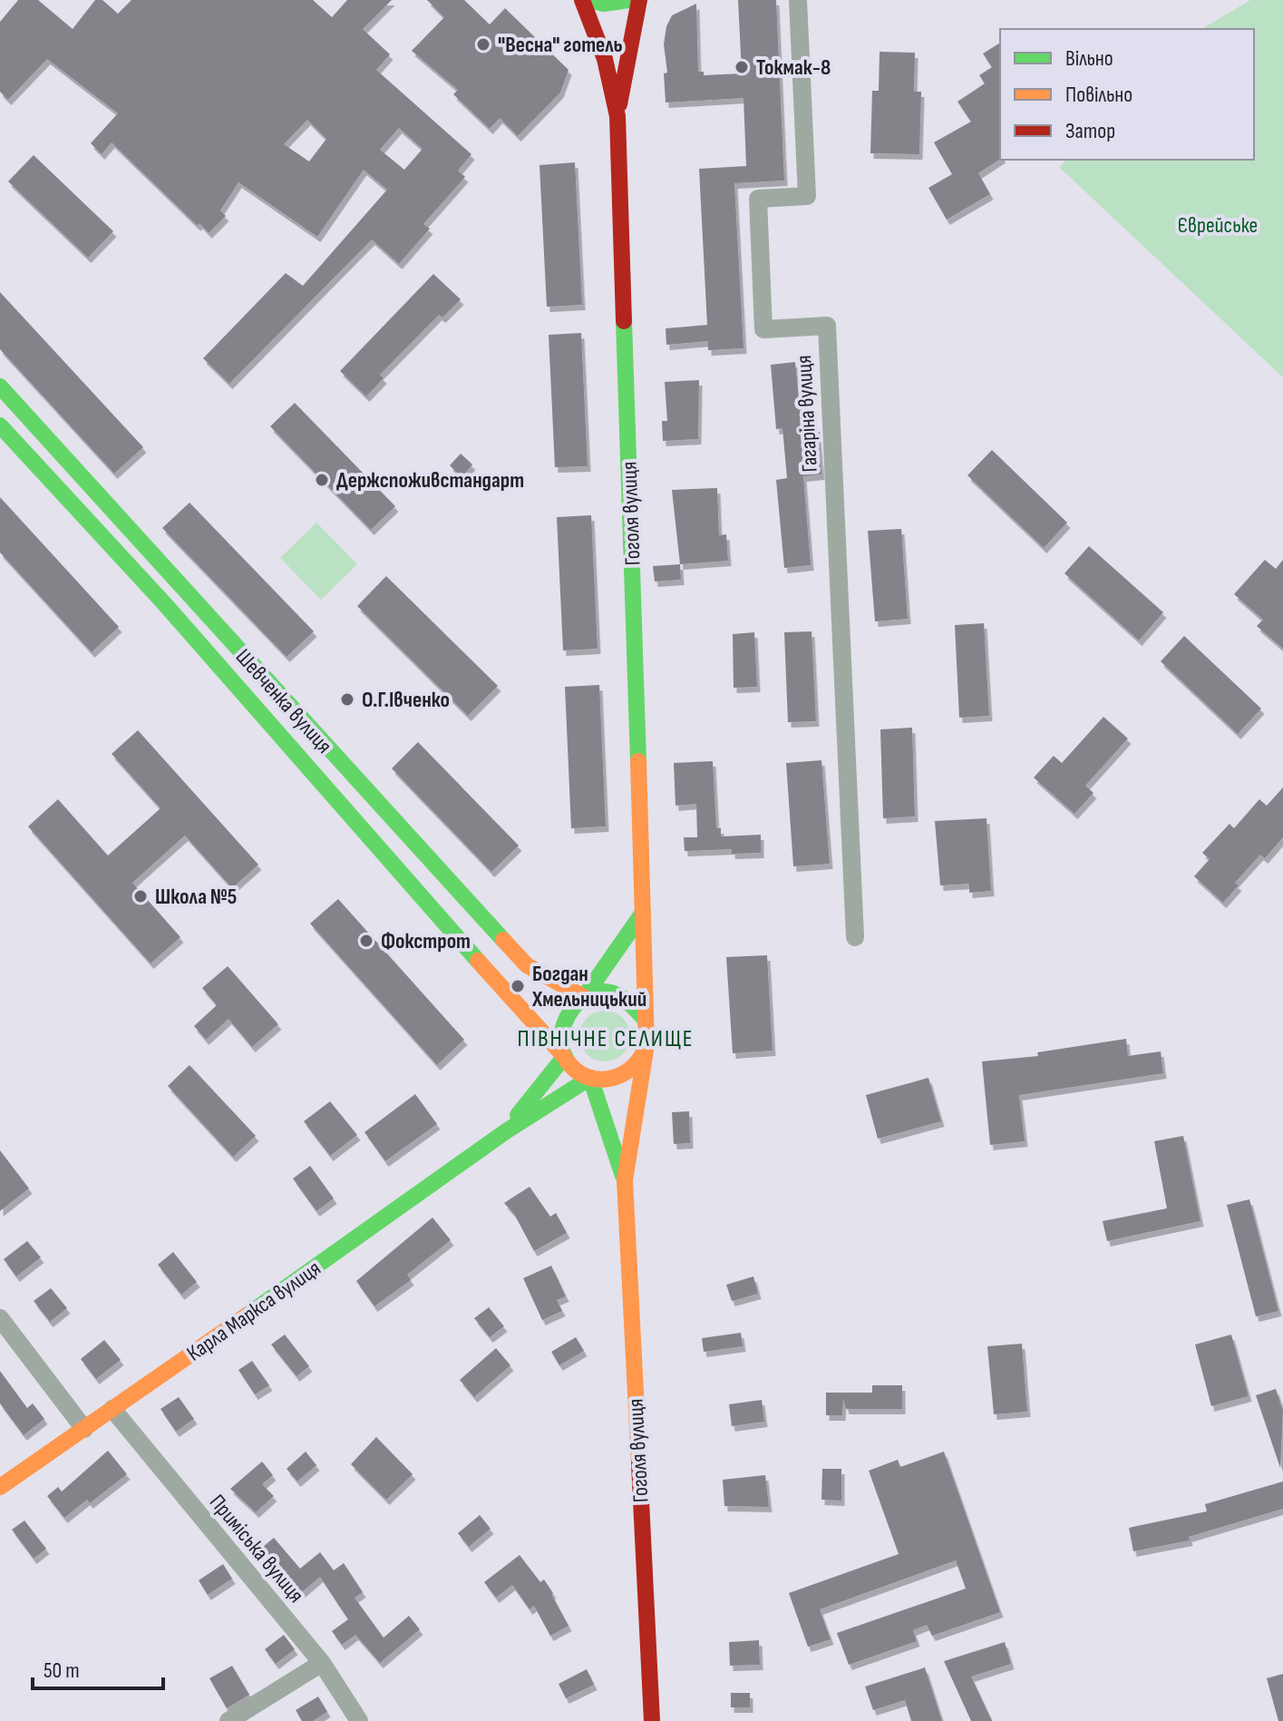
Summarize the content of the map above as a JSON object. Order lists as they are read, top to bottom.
{
  "streets": {
    "street": [
      "Гагаріна вулиця",
      "Гоголя вулиця",
      "Шевченка вулиця",
      "Карла Маркса вулиця",
      "Приміська вулиця"
    ]
  },
  "crossings": [
    ["Гоголя вулиця", "Шевченка вулиця"],
    ["Гоголя вулиця", "Карла Маркса вулиця"],
    ["Шевченка вулиця", "Карла Маркса вулиця"],
    ["Карла Маркса вулиця", "Приміська вулиця"]
  ],
  "districts": ["ПІВНІЧНЕ СЕЛИЩЕ"],
  "parks": ["Єврейське"],
  "places": [
    "\"Весна\" готель",
    "Токмак-8",
    "Держспоживстандарт",
    "О.Г.Івченко",
    "Школа №5",
    "Фокстрот",
    "Богдан Хмельницький"
  ],
  "legend": ["Вільно", "Повільно", "Затор"],
  "scale_bar": "50 m"
}
